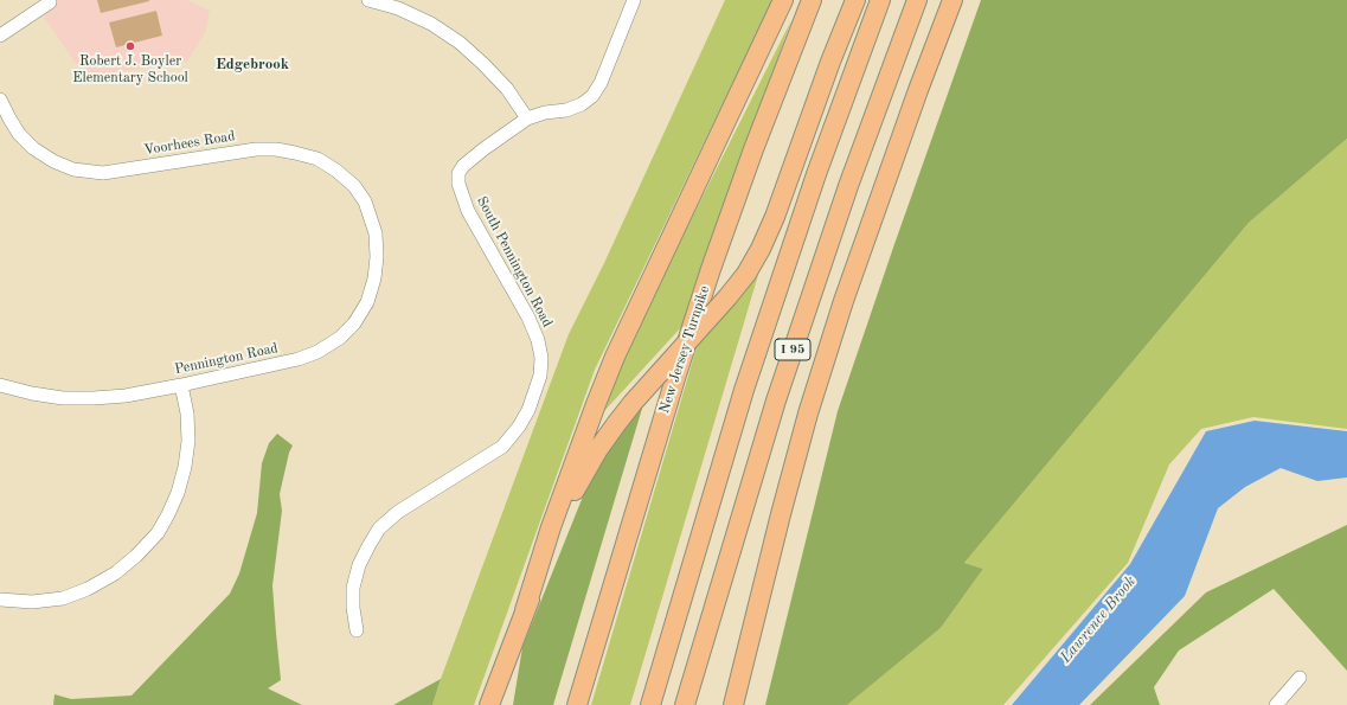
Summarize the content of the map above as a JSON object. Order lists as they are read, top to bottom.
{
  "streets": {
    "highway": ["New Jersey Turnpike", "I 95"],
    "street": ["Voorhees Road", "South Pennington Road", "Pennington Road"]
  },
  "crossings": [
    ["Voorhees Road", "Pennington Road"]
  ],
  "districts": ["Edgebrook"],
  "water": ["Lawrence Brook"],
  "places": ["Robert J. Boyler Elementary School"]
}
